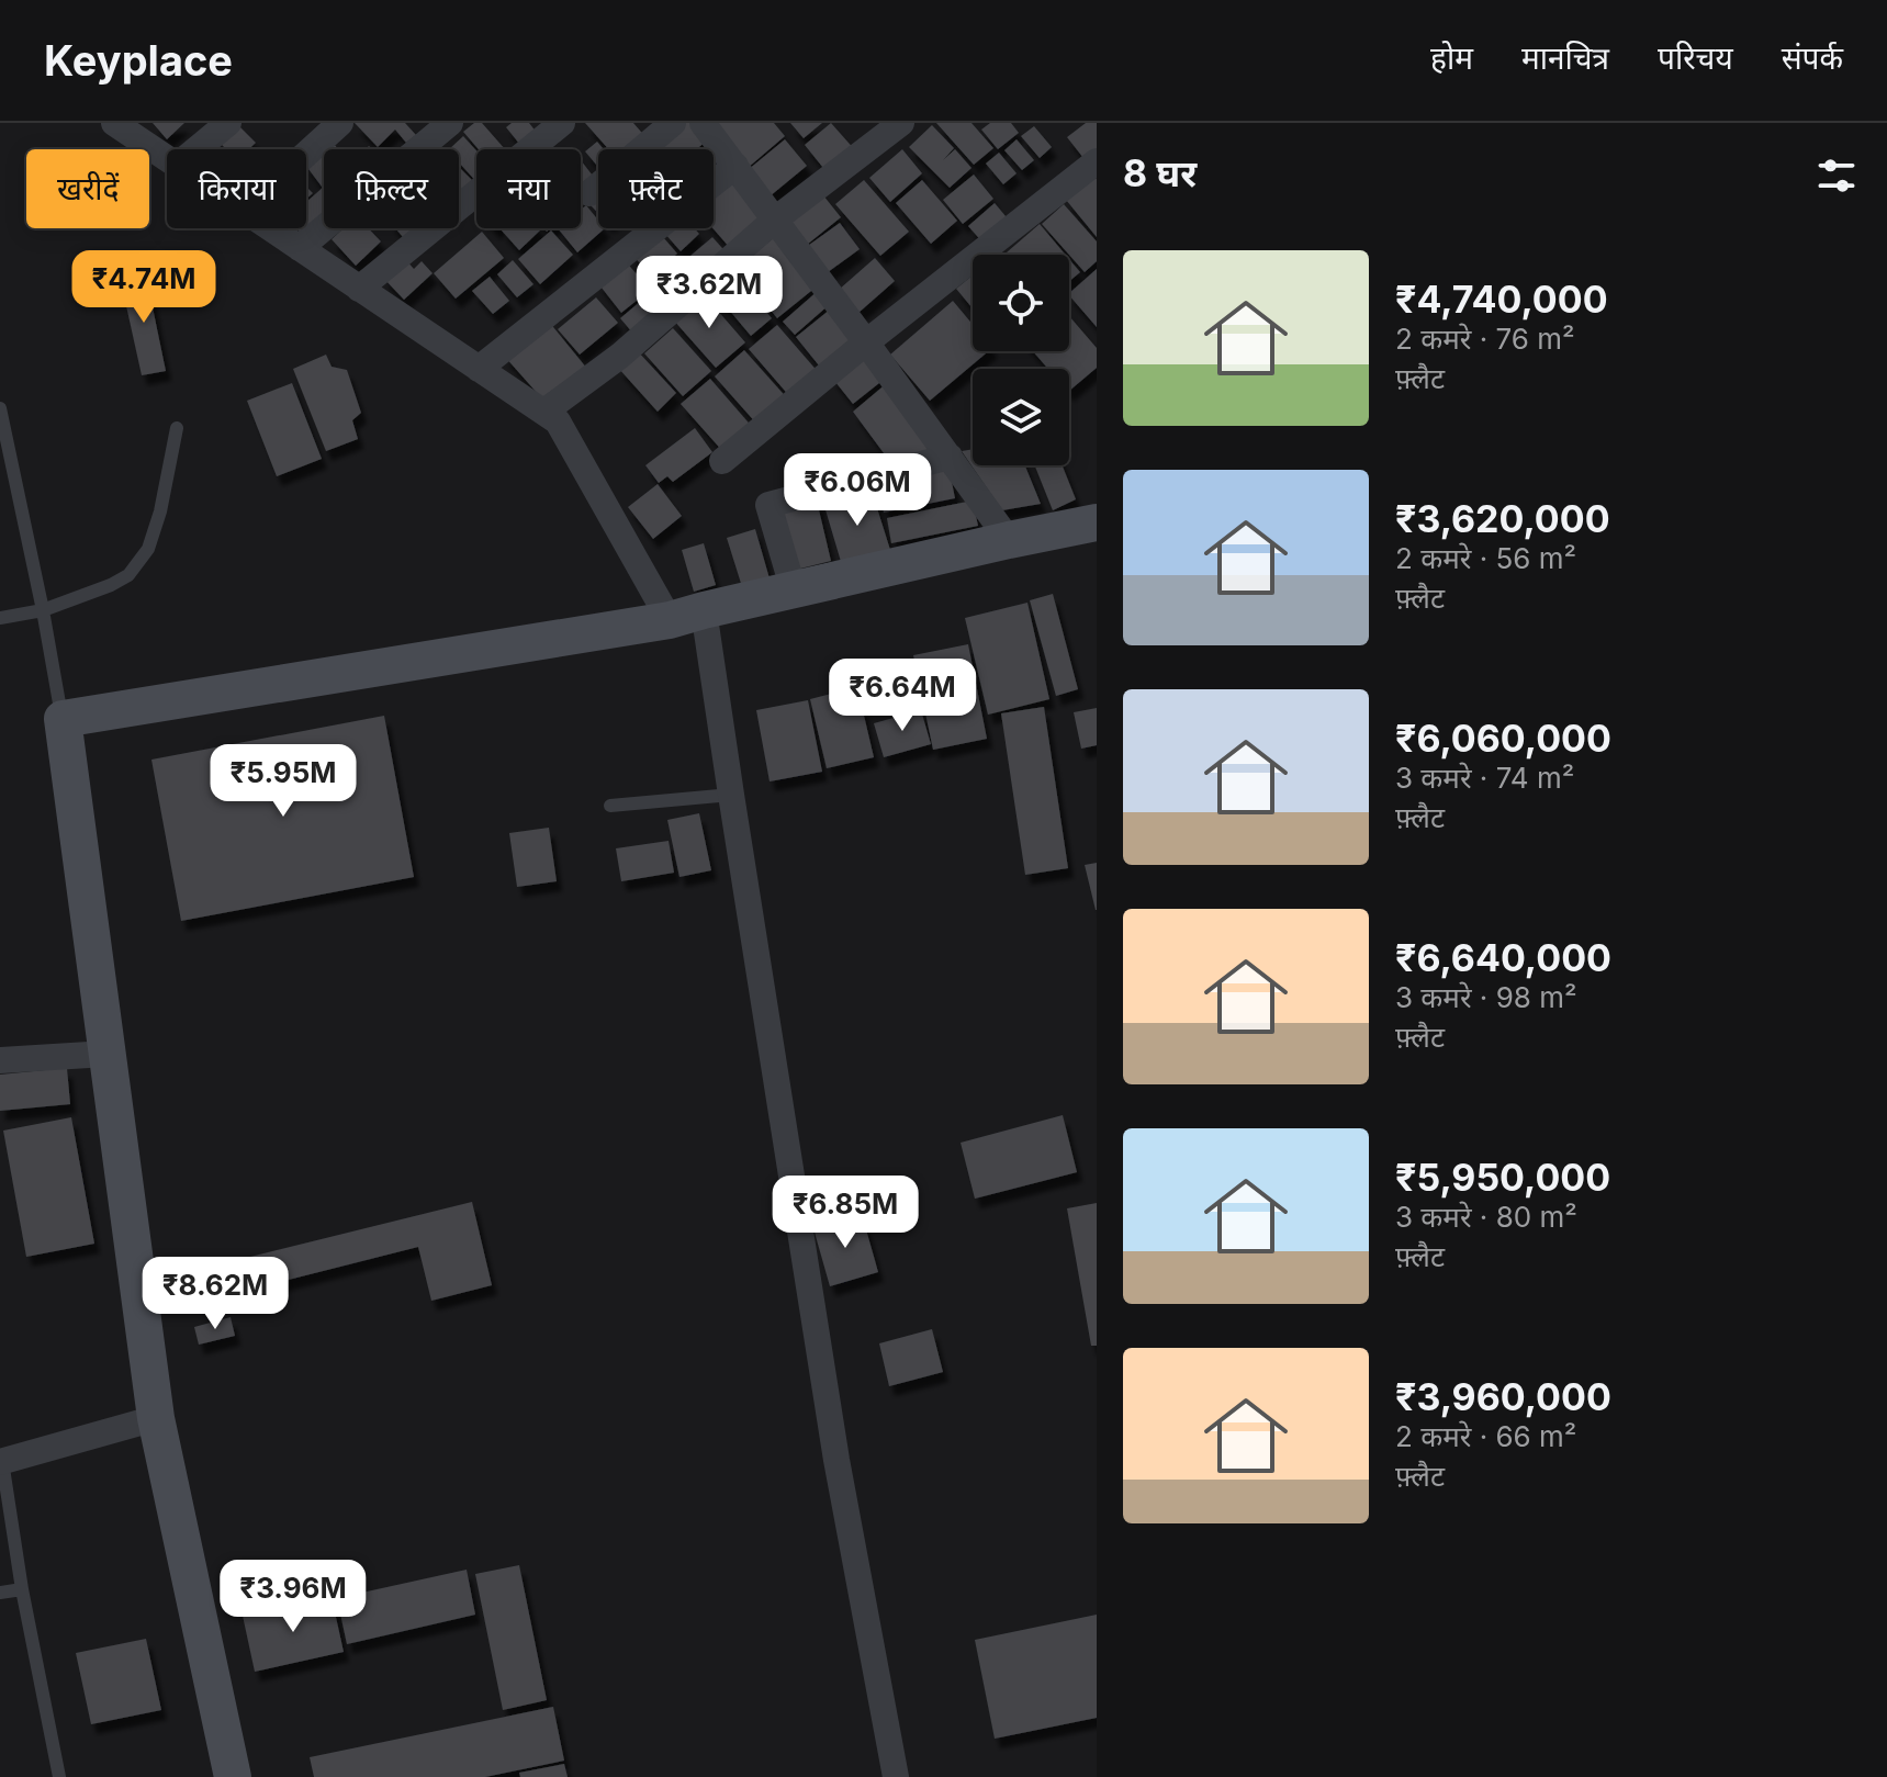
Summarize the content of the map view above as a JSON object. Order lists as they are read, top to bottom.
{
  "page": {
    "header": "Keyplace",
    "nav": [
      "होम",
      "मानचित्र",
      "परिचय",
      "संपर्क"
    ],
    "heading": "8 घर",
    "chip": [
      "खरीदें",
      "किराया",
      "फ़िल्टर",
      "नया",
      "फ़्लैट"
    ],
    "list": [
      {
        "name": "₹4,740,000",
        "note": "2 कमरे · 76 m² · फ़्लैट"
      },
      {
        "name": "₹3,620,000",
        "note": "2 कमरे · 56 m² · फ़्लैट"
      },
      {
        "name": "₹6,060,000",
        "note": "3 कमरे · 74 m² · फ़्लैट"
      },
      {
        "name": "₹6,640,000",
        "note": "3 कमरे · 98 m² · फ़्लैट"
      },
      {
        "name": "₹5,950,000",
        "note": "3 कमरे · 80 m² · फ़्लैट"
      },
      {
        "name": "₹3,960,000",
        "note": "2 कमरे · 66 m² · फ़्लैट"
      }
    ],
    "price": [
      "₹4.74M",
      "₹3.62M",
      "₹6.06M",
      "₹6.64M",
      "₹5.95M",
      "₹6.85M",
      "₹8.62M",
      "₹3.96M"
    ]
  }
}
